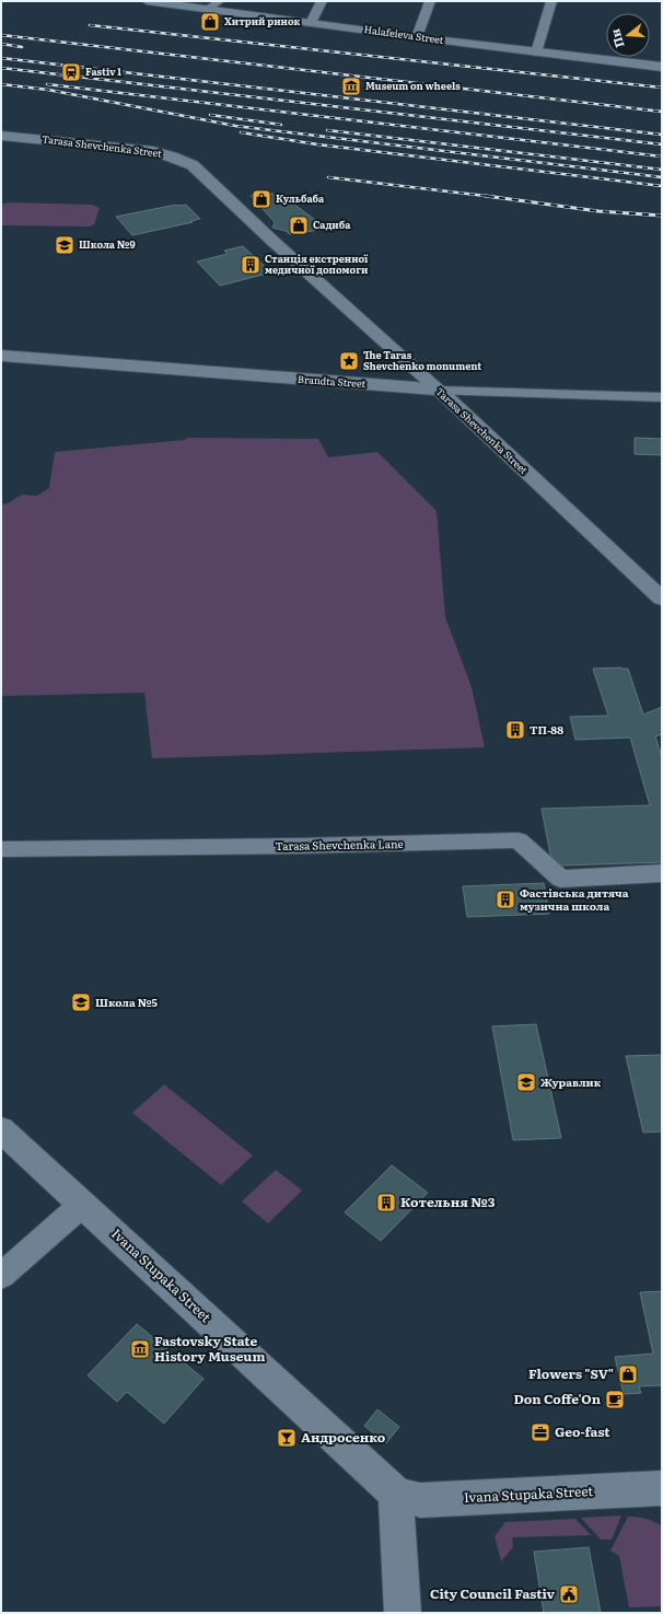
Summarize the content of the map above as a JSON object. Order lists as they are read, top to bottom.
{
  "streets": {
    "street": [
      "Halafeieva Street",
      "Tarasa Shevchenka Street",
      "Brandta Street",
      "Tarasa Shevchenka Lane",
      "Ivana Stupaka Street"
    ]
  },
  "crossings": [
    ["Tarasa Shevchenka Street", "Brandta Street"]
  ],
  "places": {
    "shop": [
      "Хитрий ринок",
      "Кульбаба",
      "Садиба",
      "Flowers \"SV\""
    ],
    "station": ["Fastiv 1"],
    "museum": ["Museum on wheels", "Fastovsky State History Museum"],
    "school or university": ["Школа №9", "Школа №5", "Журавлик"],
    "building": [
      "Станція екстренної медичної допомоги",
      "ТП-88",
      "Фастівська дитяча музична школа",
      "Котельня №3"
    ],
    "place": ["The Taras Shevchenko monument"],
    "cafe": ["Don Coffe'On"],
    "office": ["Geo-fast"],
    "bar": ["Андросенко"],
    "public building": ["City Council Fastiv"]
  },
  "north": "left"
}
